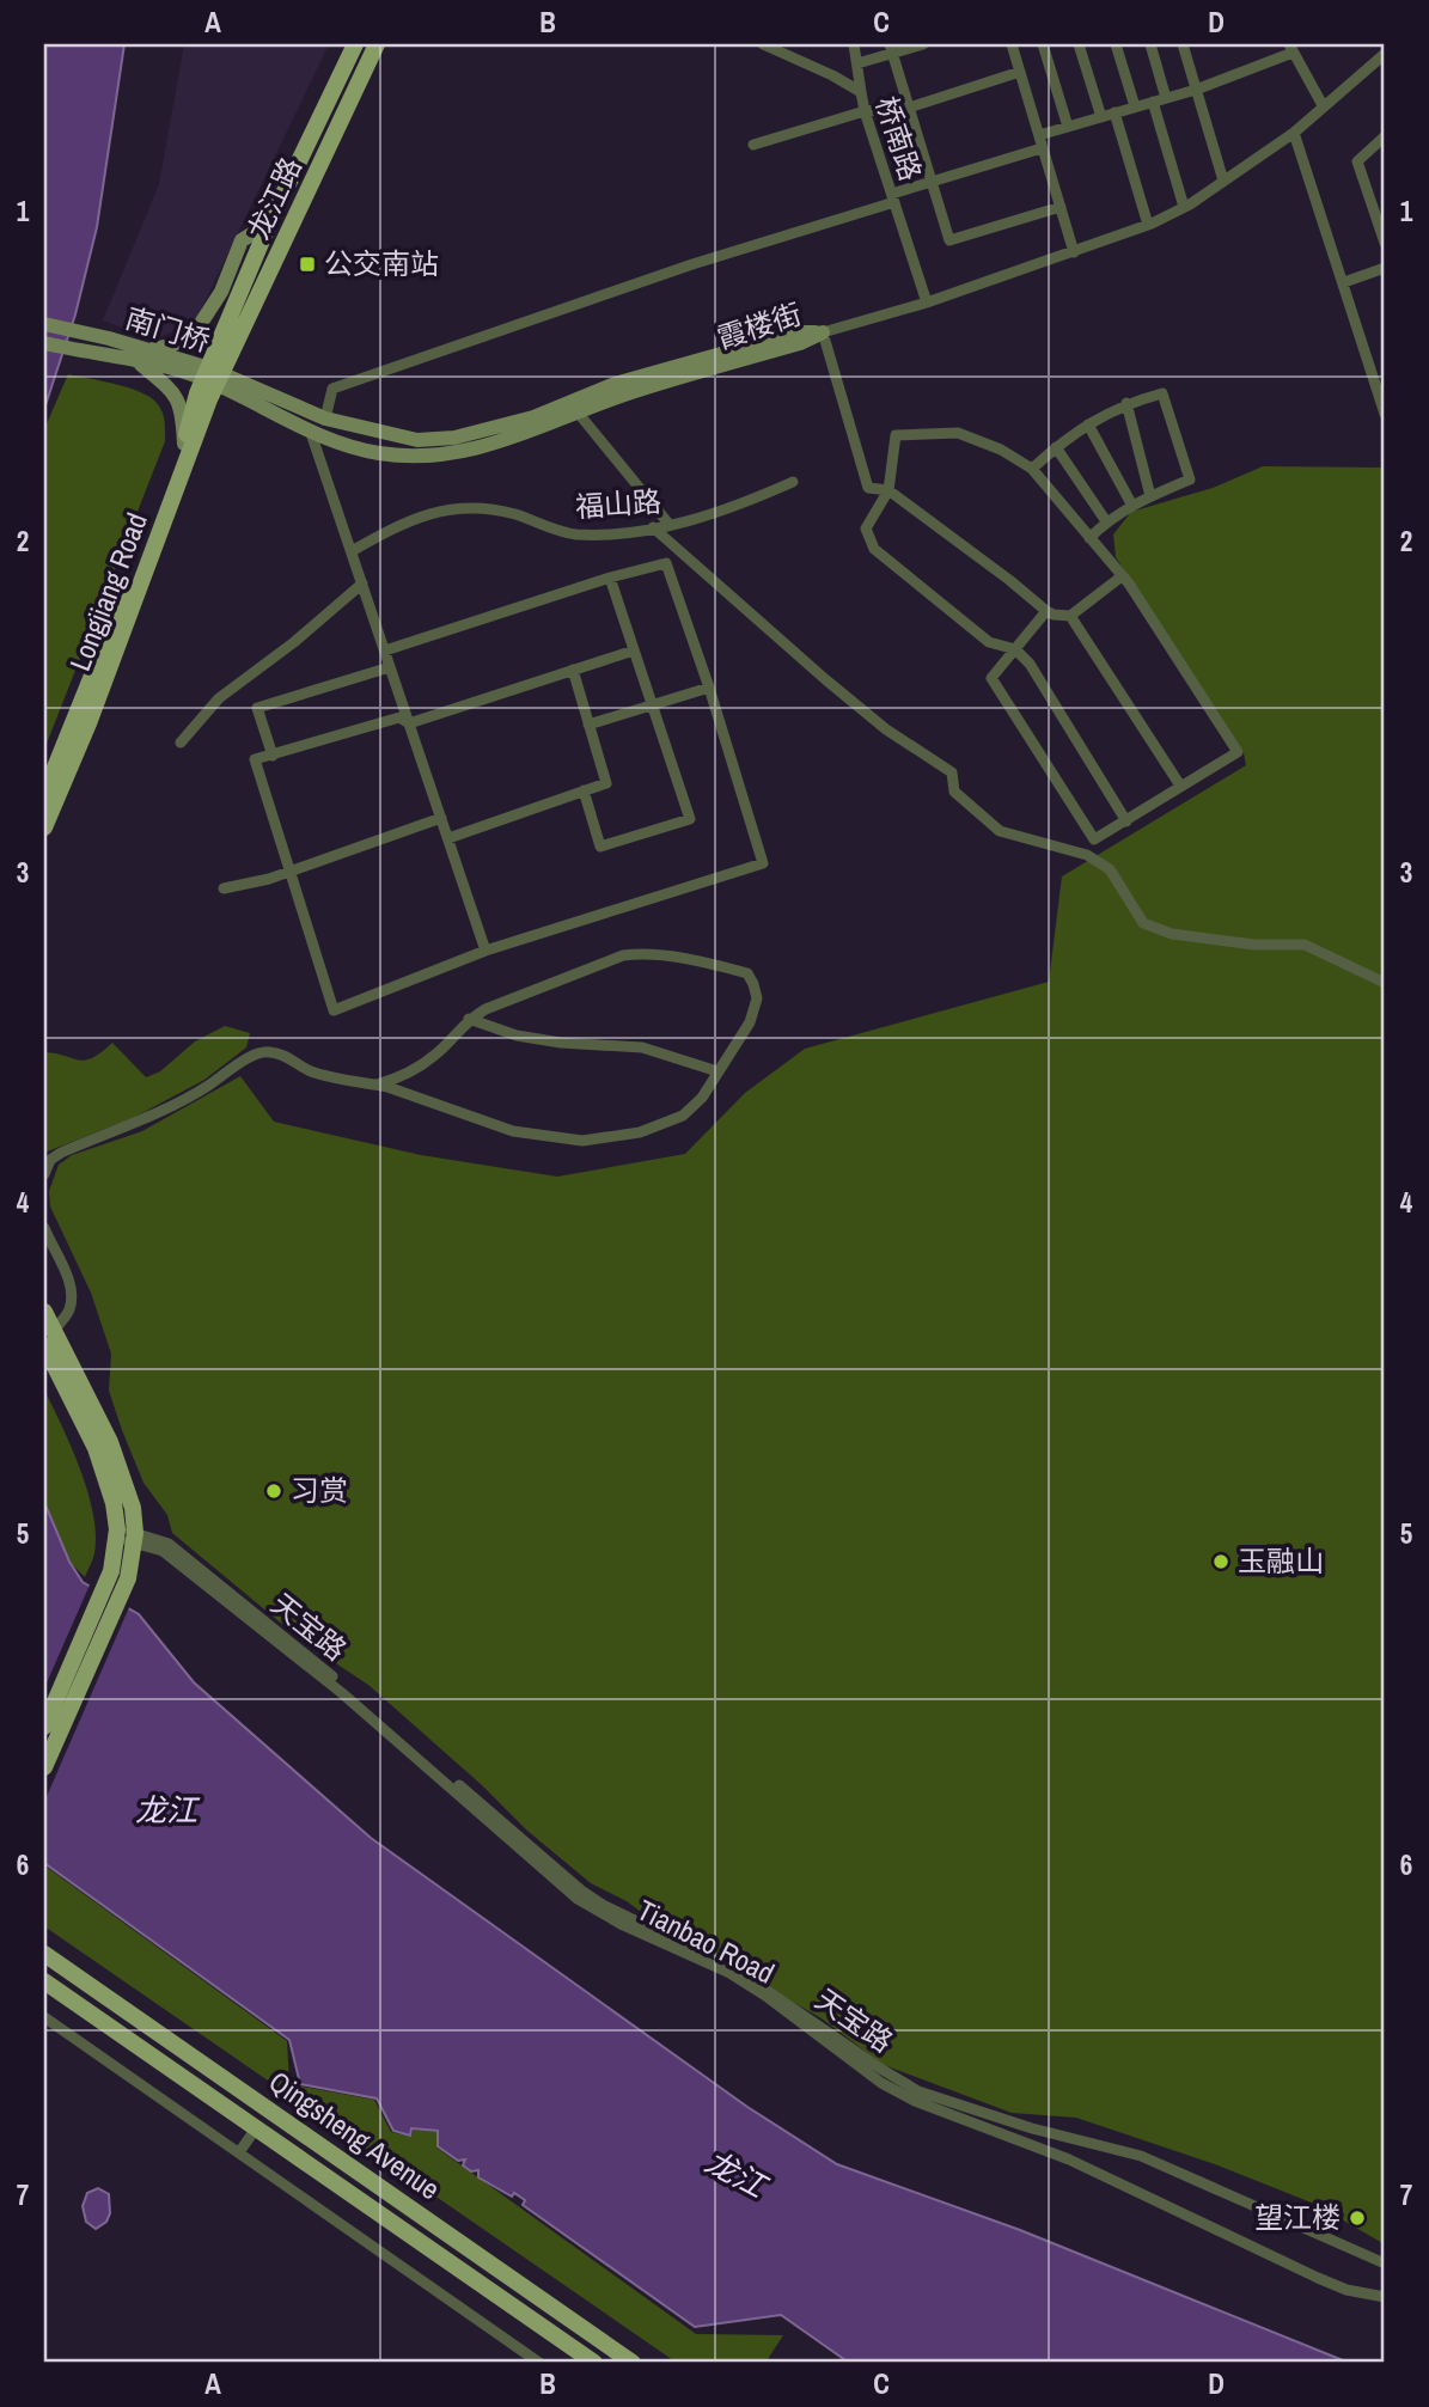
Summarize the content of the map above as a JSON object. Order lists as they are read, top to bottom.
{
  "streets": {
    "main road": ["龙江路", "Longjiang Road", "Qingsheng Avenue"],
    "street": [
      "桥南路",
      "霞楼街",
      "南门桥",
      "福山路",
      "天宝路",
      "Tianbao Road"
    ]
  },
  "crossings": [
    ["龙江路", "霞楼街"],
    ["龙江路", "南门桥"],
    ["龙江路", "Longjiang Road"],
    ["霞楼街", "南门桥"],
    ["霞楼街", "Longjiang Road"],
    ["南门桥", "Longjiang Road"],
    ["天宝路", "Tianbao Road"]
  ],
  "water": ["龙江"],
  "places": {
    "transit": ["公交南站"],
    "other": ["习赏", "玉融山", "望江楼"]
  },
  "grid": {
    "columns": [
      "A",
      "B",
      "C",
      "D"
    ],
    "rows": [
      "1",
      "2",
      "3",
      "4",
      "5",
      "6",
      "7"
    ]
  }
}
